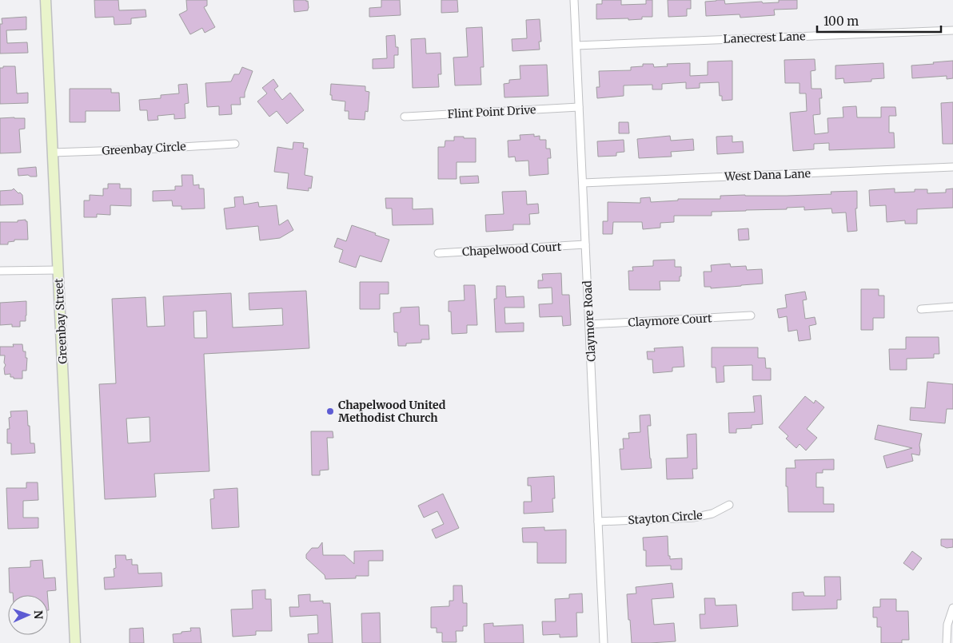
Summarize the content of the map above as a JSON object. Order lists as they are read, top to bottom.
{
  "streets": {
    "street": [
      "Lanecrest Lane",
      "Flint Point Drive",
      "Greenbay Circle",
      "West Dana Lane",
      "Chapelwood Court",
      "Claymore Court",
      "Greenbay Street",
      "Claymore Road",
      "Stayton Circle"
    ]
  },
  "crossings": [
    ["Lanecrest Lane", "Claymore Road"],
    ["Flint Point Drive", "Claymore Road"],
    ["Greenbay Circle", "Greenbay Street"],
    ["West Dana Lane", "Claymore Road"],
    ["Chapelwood Court", "Claymore Road"],
    ["Claymore Court", "Claymore Road"],
    ["Claymore Road", "Stayton Circle"]
  ],
  "places": ["Chapelwood United Methodist Church"],
  "scale_bar": "100 m",
  "north": "right"
}
